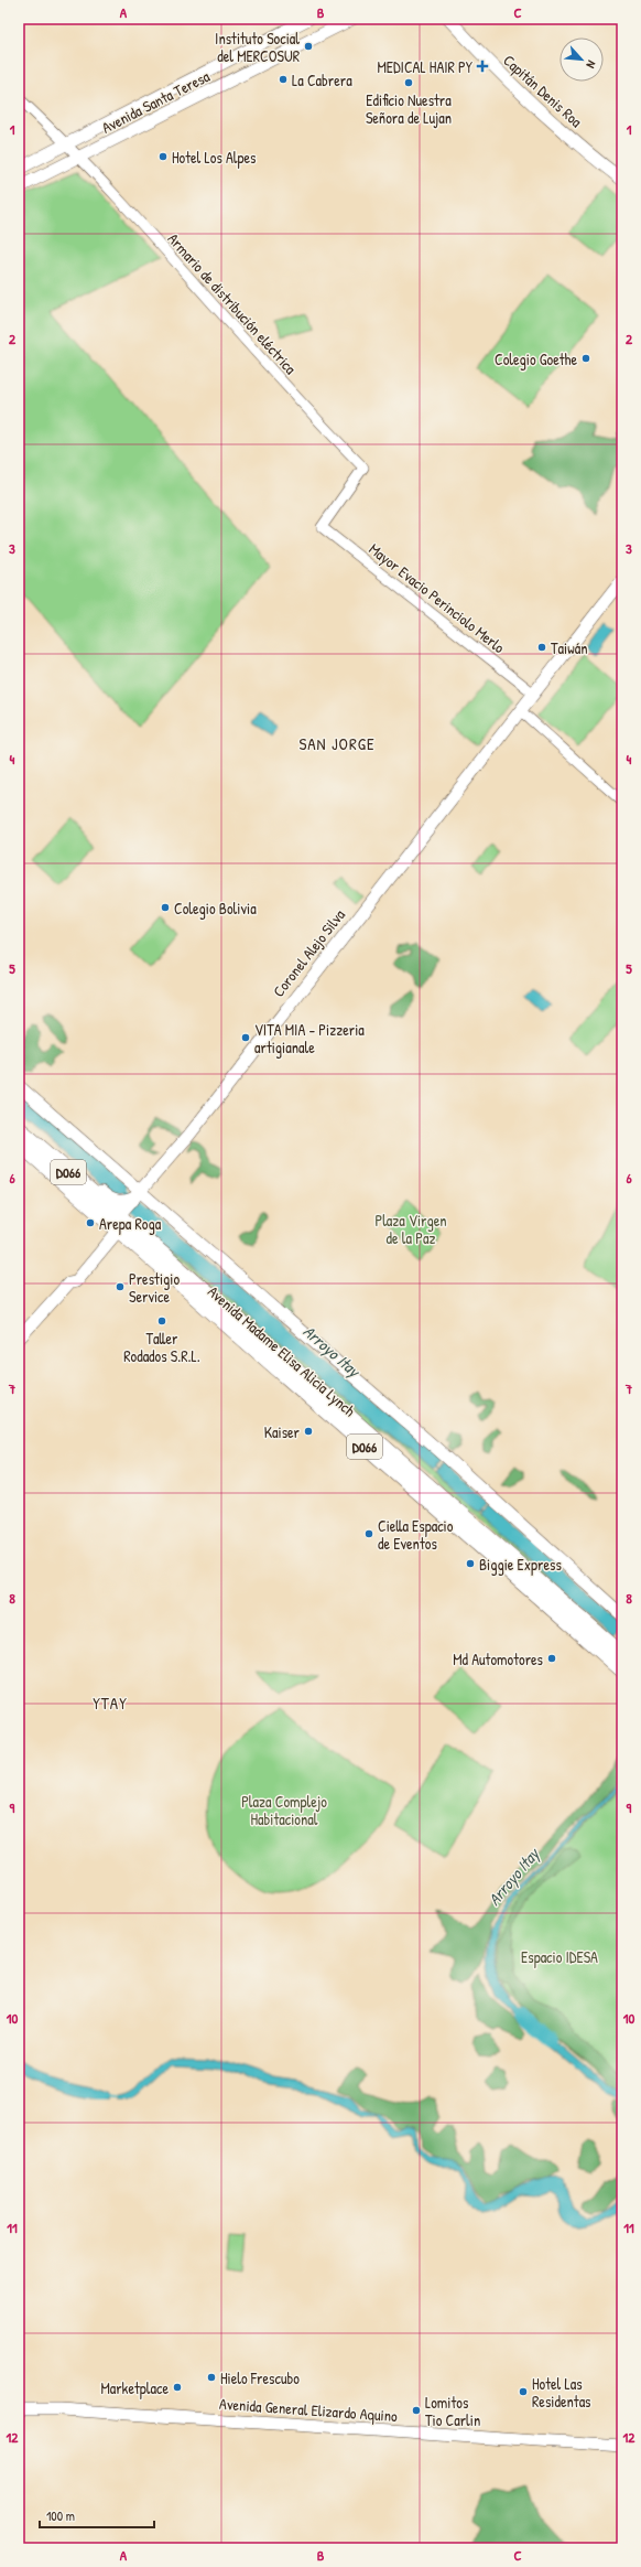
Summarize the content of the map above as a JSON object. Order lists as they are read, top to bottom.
{
  "streets": {
    "highway": ["D066", "Avenida Madame Elisa Alicia Lynch"],
    "main road": [
      "Capitán Denis Roa",
      "Avenida Santa Teresa",
      "Coronel Alejo Silva",
      "Avenida General Elizardo Aquino"
    ],
    "street": ["Armario de distribución eléctrica", "Mayor Evacio Perinciolo Merlo"]
  },
  "crossings": [
    ["Avenida Santa Teresa", "Armario de distribución eléctrica"],
    ["Armario de distribución eléctrica", "Mayor Evacio Perinciolo Merlo"],
    ["Mayor Evacio Perinciolo Merlo", "Coronel Alejo Silva"],
    ["Coronel Alejo Silva", "Avenida Madame Elisa Alicia Lynch"]
  ],
  "districts": ["SAN JORGE", "YTAY"],
  "water": ["Arroyo Itay"],
  "parks": ["Plaza Virgen de la Paz", "Plaza Complejo Habitacional", "Espacio IDESA"],
  "places": {
    "other": [
      "Instituto Social del MERCOSUR",
      "La Cabrera",
      "Edificio Nuestra Señora de Lujan",
      "Hotel Los Alpes",
      "Colegio Goethe",
      "Taiwán",
      "Colegio Bolivia",
      "VITA MIA - Pizzeria artigianale",
      "Arepa Roga",
      "Prestigio Service",
      "Taller Rodados S.R.L.",
      "Kaiser",
      "Ciella Espacio de Eventos",
      "Biggie Express",
      "Md Automotores",
      "Hielo Frescubo",
      "Marketplace",
      "Hotel Las Residentas",
      "Lomitos Tio Carlin"
    ],
    "health": ["MEDICAL HAIR PY"]
  },
  "scale_bar": "100 m",
  "north": "bottom right",
  "grid": {
    "columns": ["A", "B", "C"],
    "rows": [
      "1",
      "2",
      "3",
      "4",
      "5",
      "6",
      "7",
      "8",
      "9",
      "10",
      "11",
      "12"
    ]
  }
}
